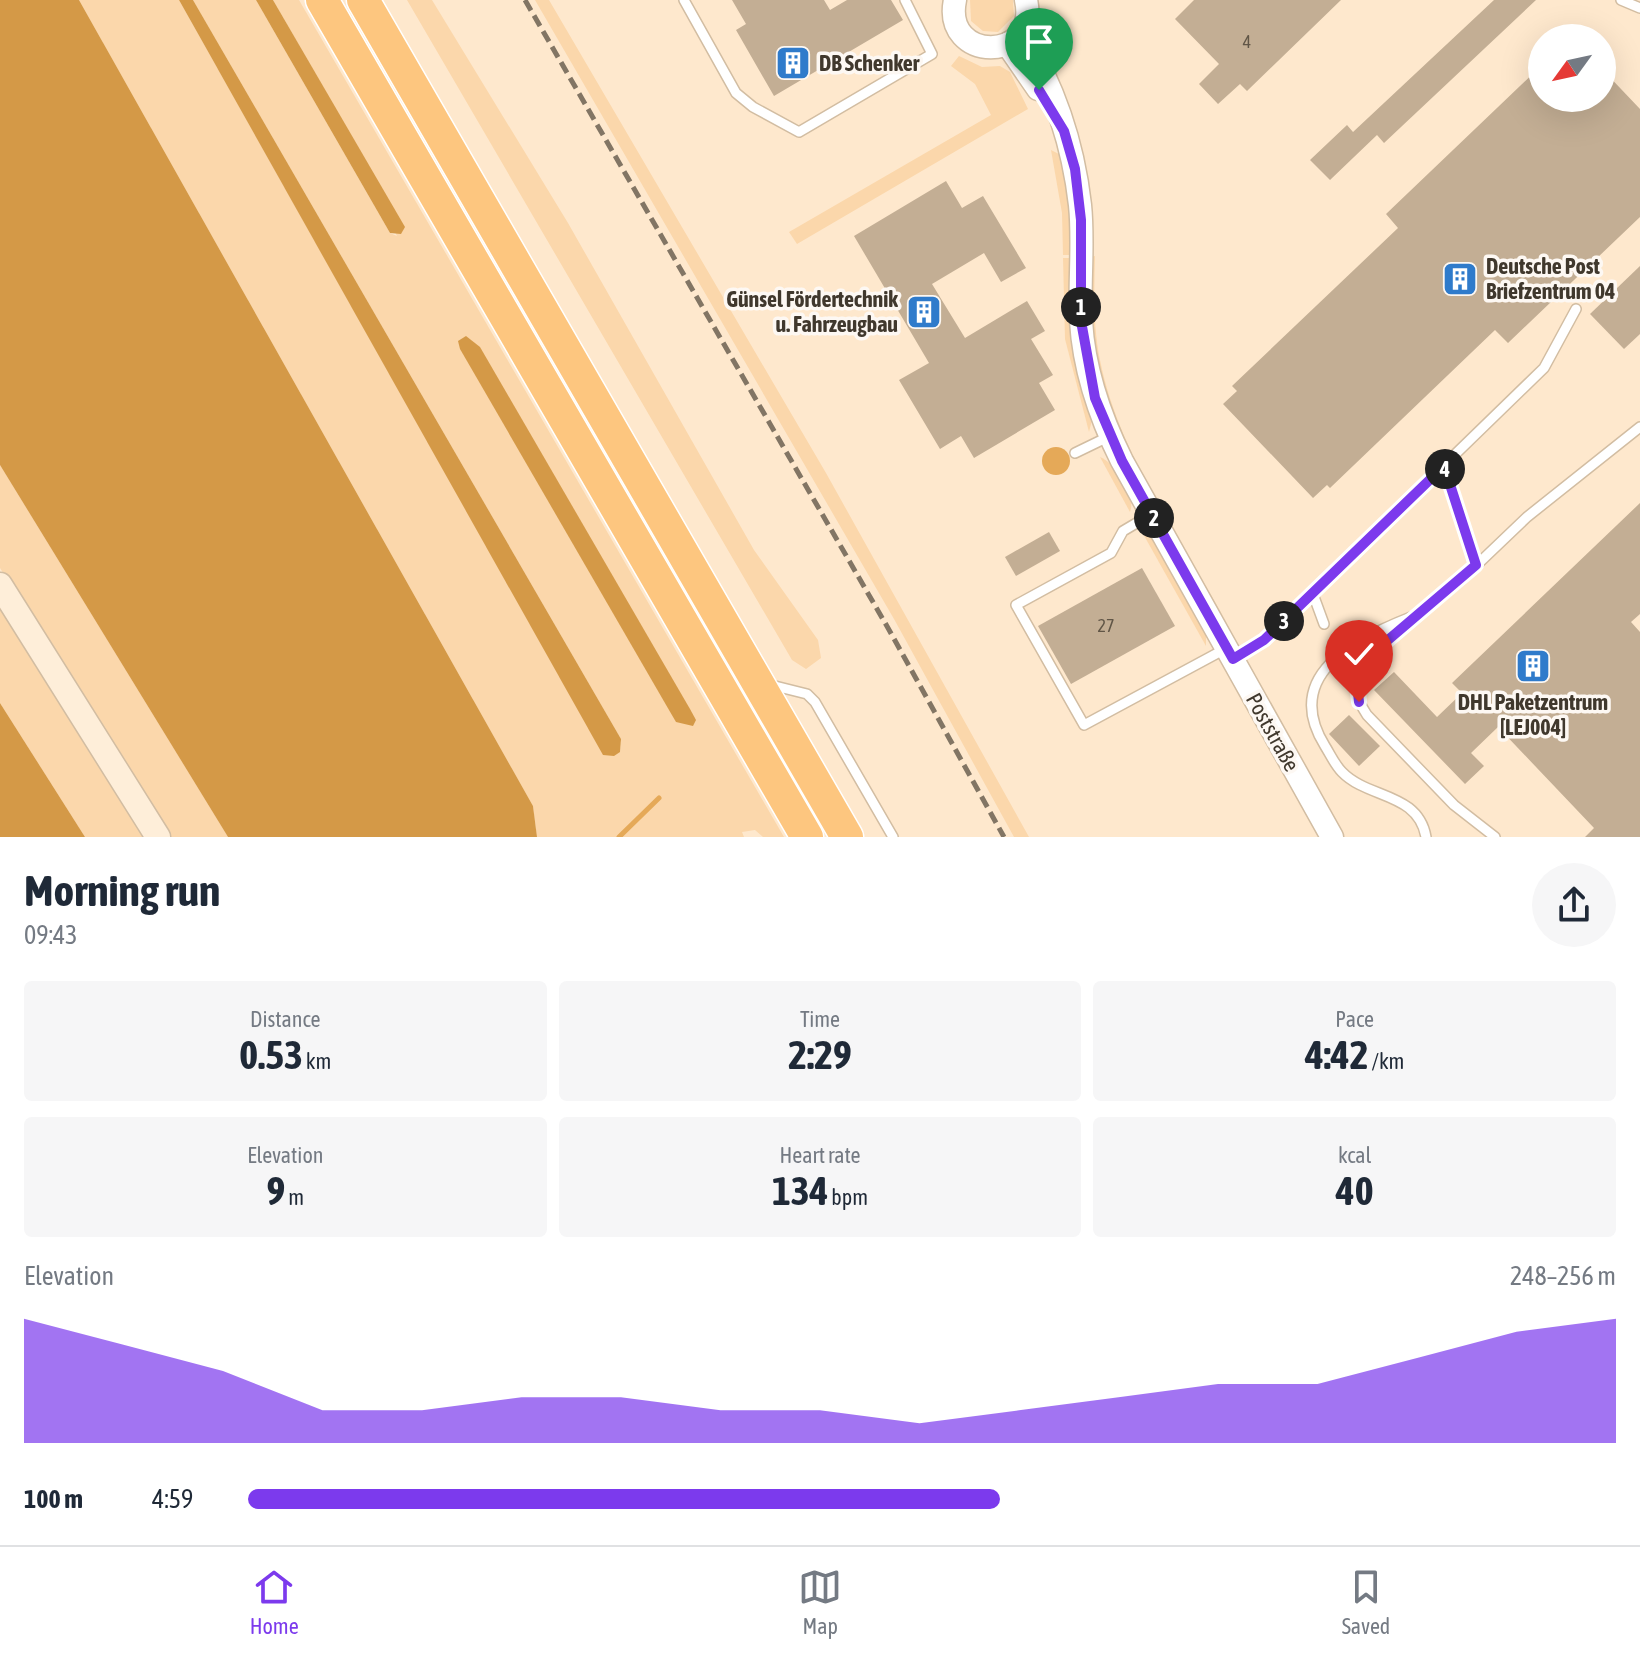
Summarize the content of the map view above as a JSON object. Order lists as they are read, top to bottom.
{
  "streets": {
    "street": ["Poststraße"]
  },
  "places": {
    "building": [
      "DB Schenker",
      "Deutsche Post Briefzentrum 04",
      "Günsel Fördertechnik u. Fahrzeugbau",
      "DHL Paketzentrum [LEJ004]"
    ]
  },
  "house_numbers": ["4", "27"],
  "north": "bottom left",
  "page": {
    "pins": [
      "1",
      "4",
      "2",
      "3"
    ],
    "heading": ["Morning run", "09:43"],
    "stats": [
      ["Distance", "0.53 km"],
      ["Time", "2:29"],
      ["Pace", "4:42 /km"],
      ["Elevation", "9 m"],
      ["Heart rate", "134 bpm"],
      ["kcal", "40"]
    ],
    "chart": ["Elevation", "248–256 m"],
    "list": [
      {
        "name": "100 m",
        "note": "4:59"
      }
    ],
    "tabs": ["Home", "Map", "Saved"]
  }
}
